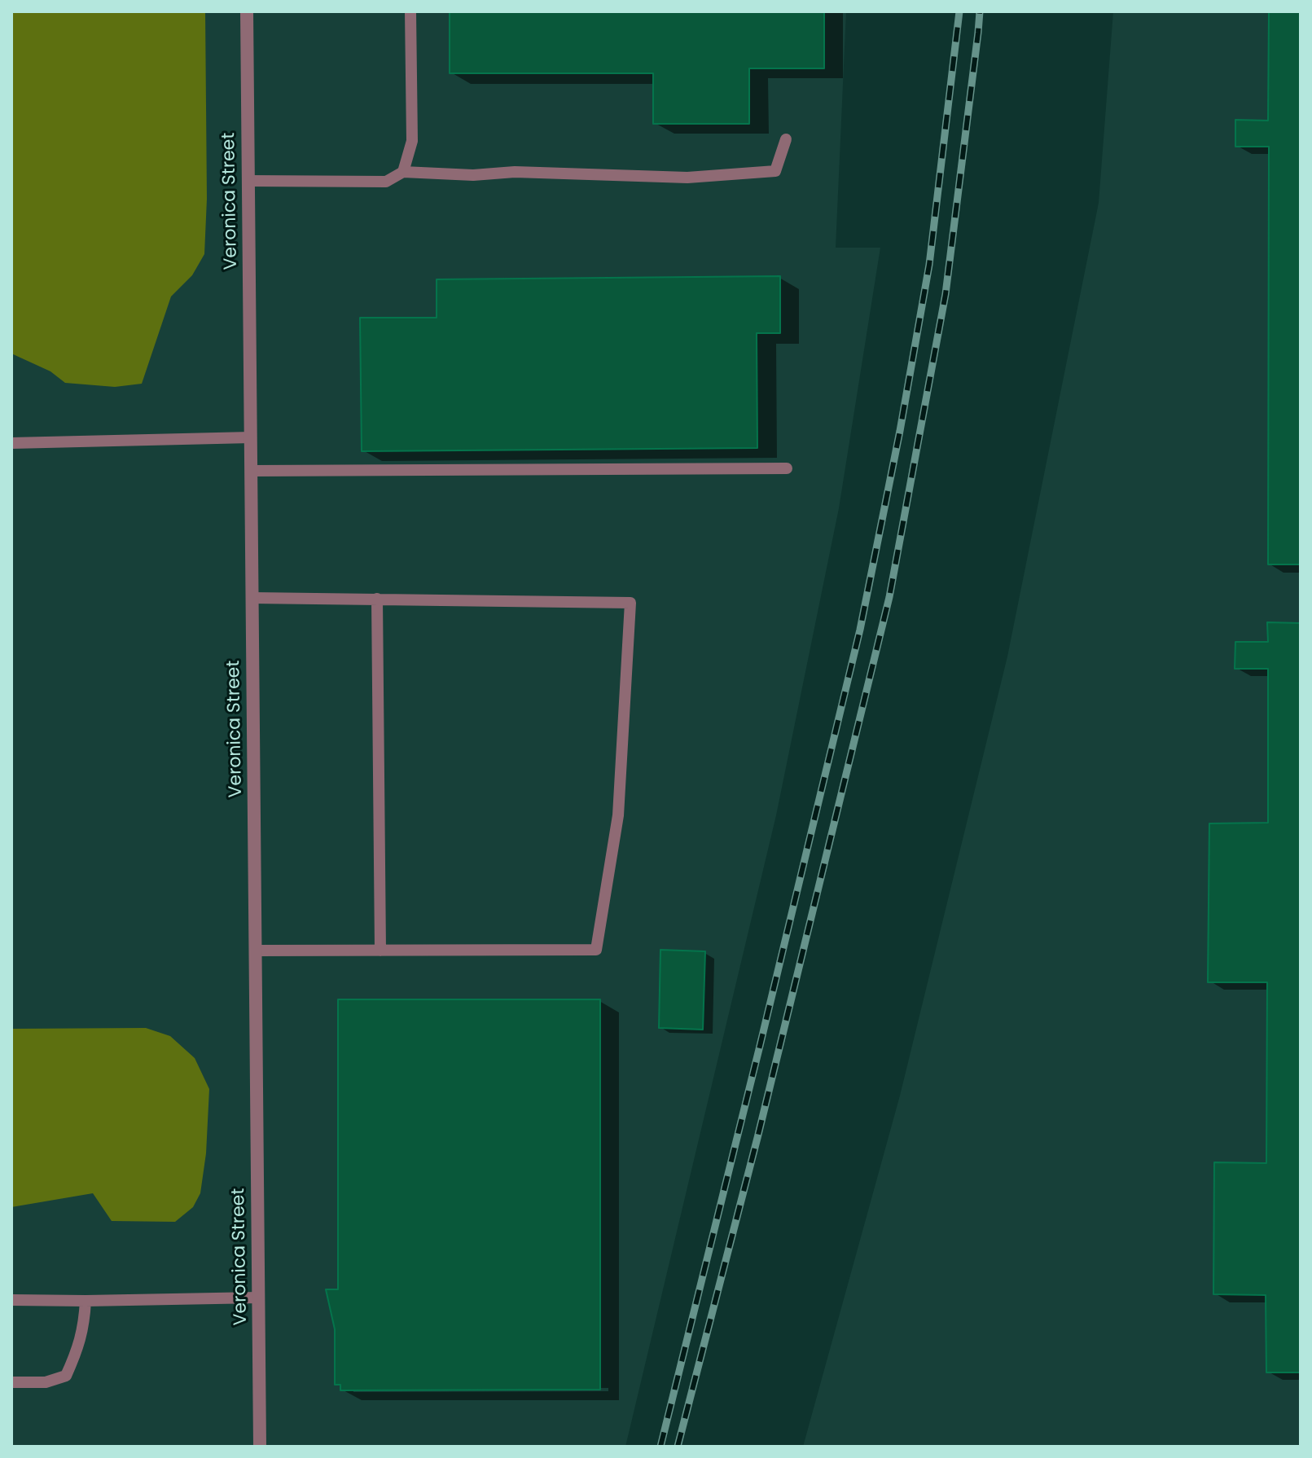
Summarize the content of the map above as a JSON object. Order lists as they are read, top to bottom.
{
  "streets": {
    "street": ["Veronica Street"]
  }
}
